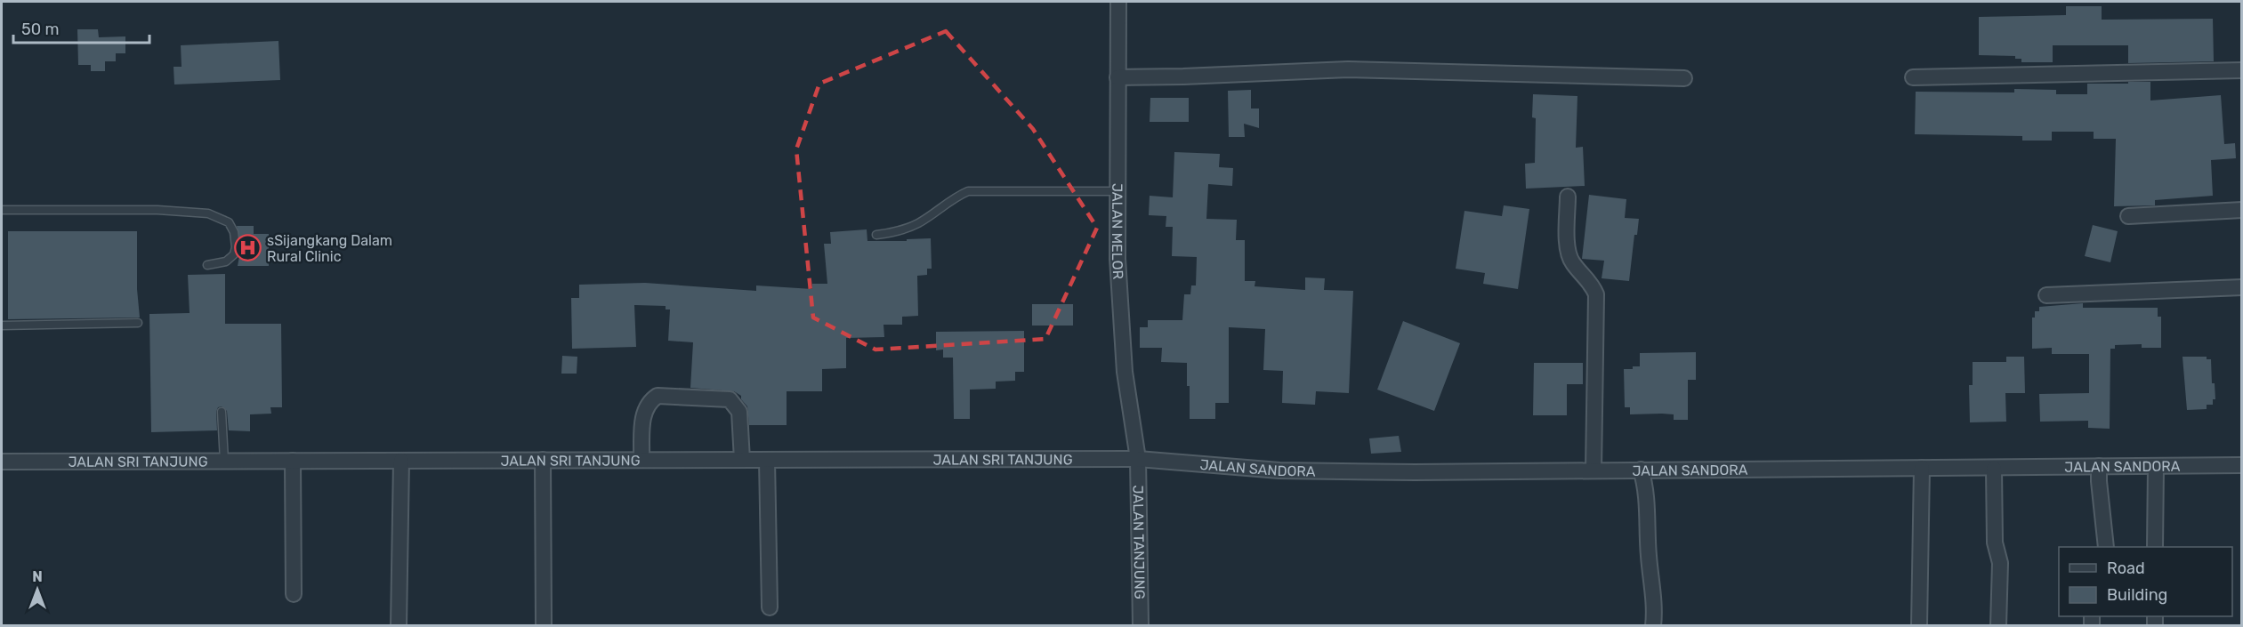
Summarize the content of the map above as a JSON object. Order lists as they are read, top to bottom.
{
  "streets": {
    "street": [
      "JALAN MELOR",
      "JALAN SRI TANJUNG",
      "JALAN SANDORA",
      "JALAN TANJUNG"
    ]
  },
  "crossings": [
    ["JALAN MELOR", "JALAN SRI TANJUNG"],
    ["JALAN MELOR", "JALAN SANDORA"],
    ["JALAN MELOR", "JALAN TANJUNG"],
    ["JALAN SRI TANJUNG", "JALAN SANDORA"],
    ["JALAN SRI TANJUNG", "JALAN TANJUNG"],
    ["JALAN SANDORA", "JALAN TANJUNG"]
  ],
  "places": {
    "hospital": ["sSijangkang Dalam Rural Clinic"]
  },
  "legend": ["Road", "Building"],
  "scale_bar": "50 m",
  "north": "top"
}
